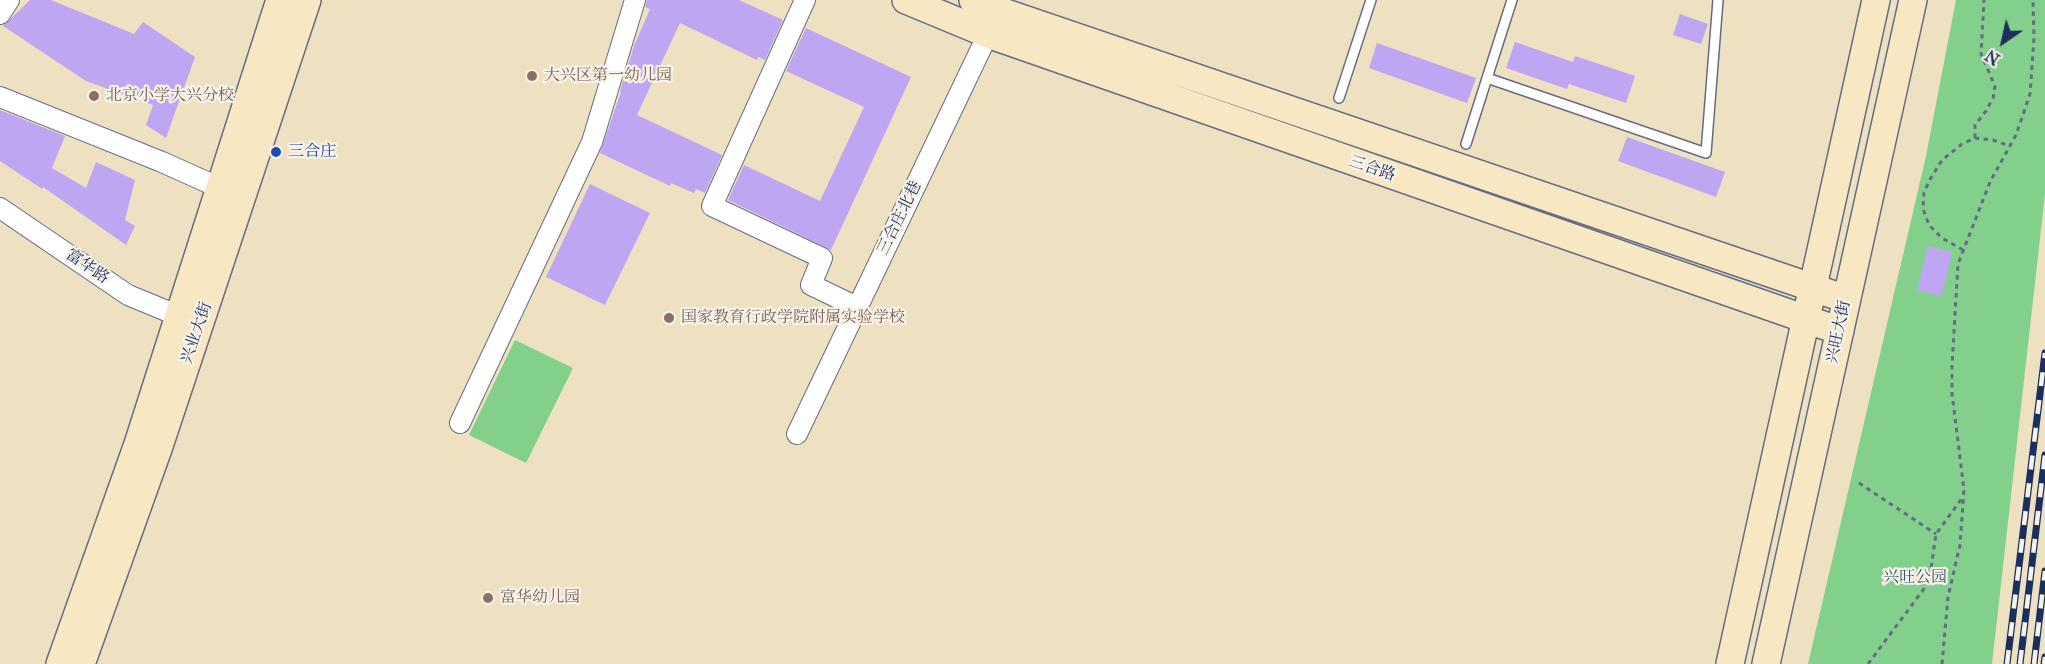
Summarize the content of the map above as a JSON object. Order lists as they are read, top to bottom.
{
  "streets": {
    "main road": ["三合路", "兴旺大街", "兴业大街"],
    "street": ["三合庄北巷", "富华路"]
  },
  "crossings": [
    ["三合路", "三合庄北巷"],
    ["三合路", "兴旺大街"],
    ["富华路", "兴业大街"]
  ],
  "parks": ["兴旺公园"],
  "places": [
    "大兴区第一幼儿园",
    "北京小学大兴分校",
    "三合庄",
    "国家教育行政学院附属实验学校",
    "富华幼儿园"
  ],
  "north": "bottom left"
}
